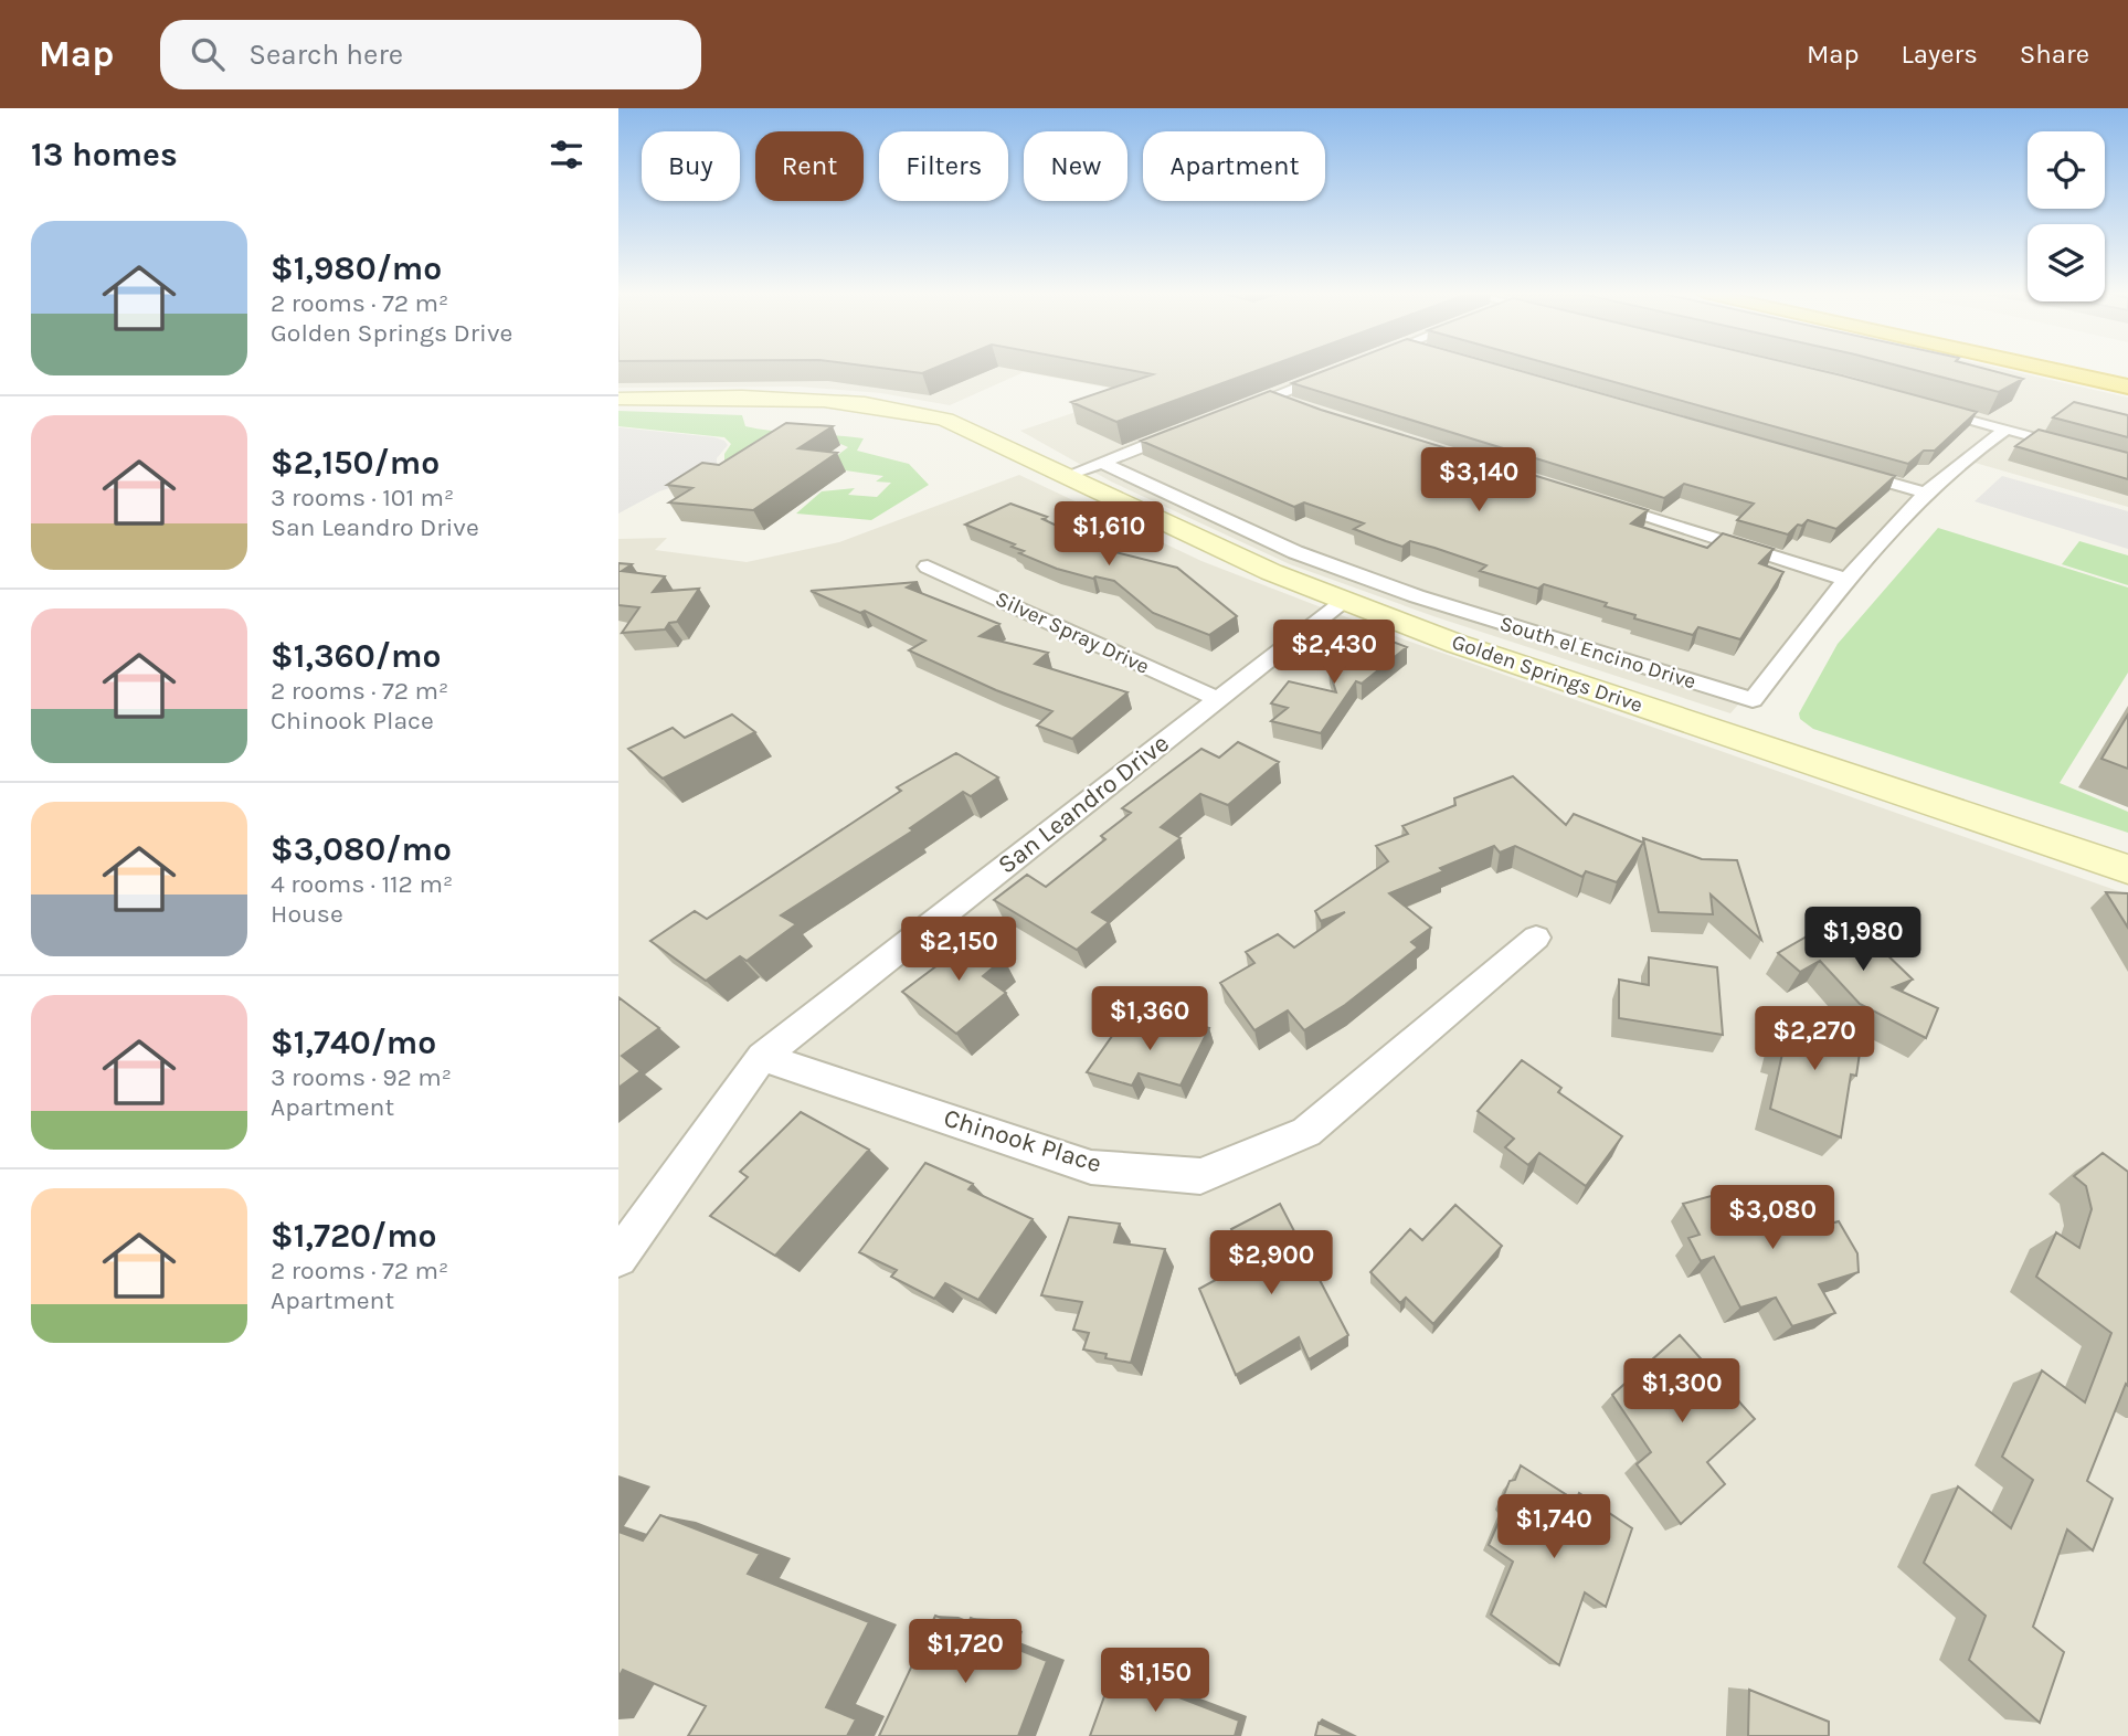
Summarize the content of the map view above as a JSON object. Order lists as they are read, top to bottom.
{
  "streets": {
    "main road": ["Golden Springs Drive"],
    "street": [
      "Silver Spray Drive",
      "South el Encino Drive",
      "San Leandro Drive",
      "Chinook Place"
    ]
  },
  "crossings": [
    ["Silver Spray Drive", "San Leandro Drive"],
    ["Golden Springs Drive", "San Leandro Drive"],
    ["San Leandro Drive", "Chinook Place"]
  ],
  "page": {
    "header": "Map",
    "search": "Search here",
    "nav": ["Map", "Layers", "Share"],
    "heading": "13 homes",
    "chip": [
      "Buy",
      "Rent",
      "Filters",
      "New",
      "Apartment"
    ],
    "list": [
      {
        "name": "$1,980/mo",
        "note": "2 rooms · 72 m² · Golden Springs Drive"
      },
      {
        "name": "$2,150/mo",
        "note": "3 rooms · 101 m² · San Leandro Drive"
      },
      {
        "name": "$1,360/mo",
        "note": "2 rooms · 72 m² · Chinook Place"
      },
      {
        "name": "$3,080/mo",
        "note": "4 rooms · 112 m² · House"
      },
      {
        "name": "$1,740/mo",
        "note": "3 rooms · 92 m² · Apartment"
      },
      {
        "name": "$1,720/mo",
        "note": "2 rooms · 72 m² · Apartment"
      }
    ],
    "price": [
      "$3,140",
      "$1,610",
      "$2,430",
      "$1,980",
      "$2,150",
      "$1,360",
      "$2,270",
      "$3,080",
      "$2,900",
      "$1,300",
      "$1,740",
      "$1,720",
      "$1,150"
    ]
  }
}
